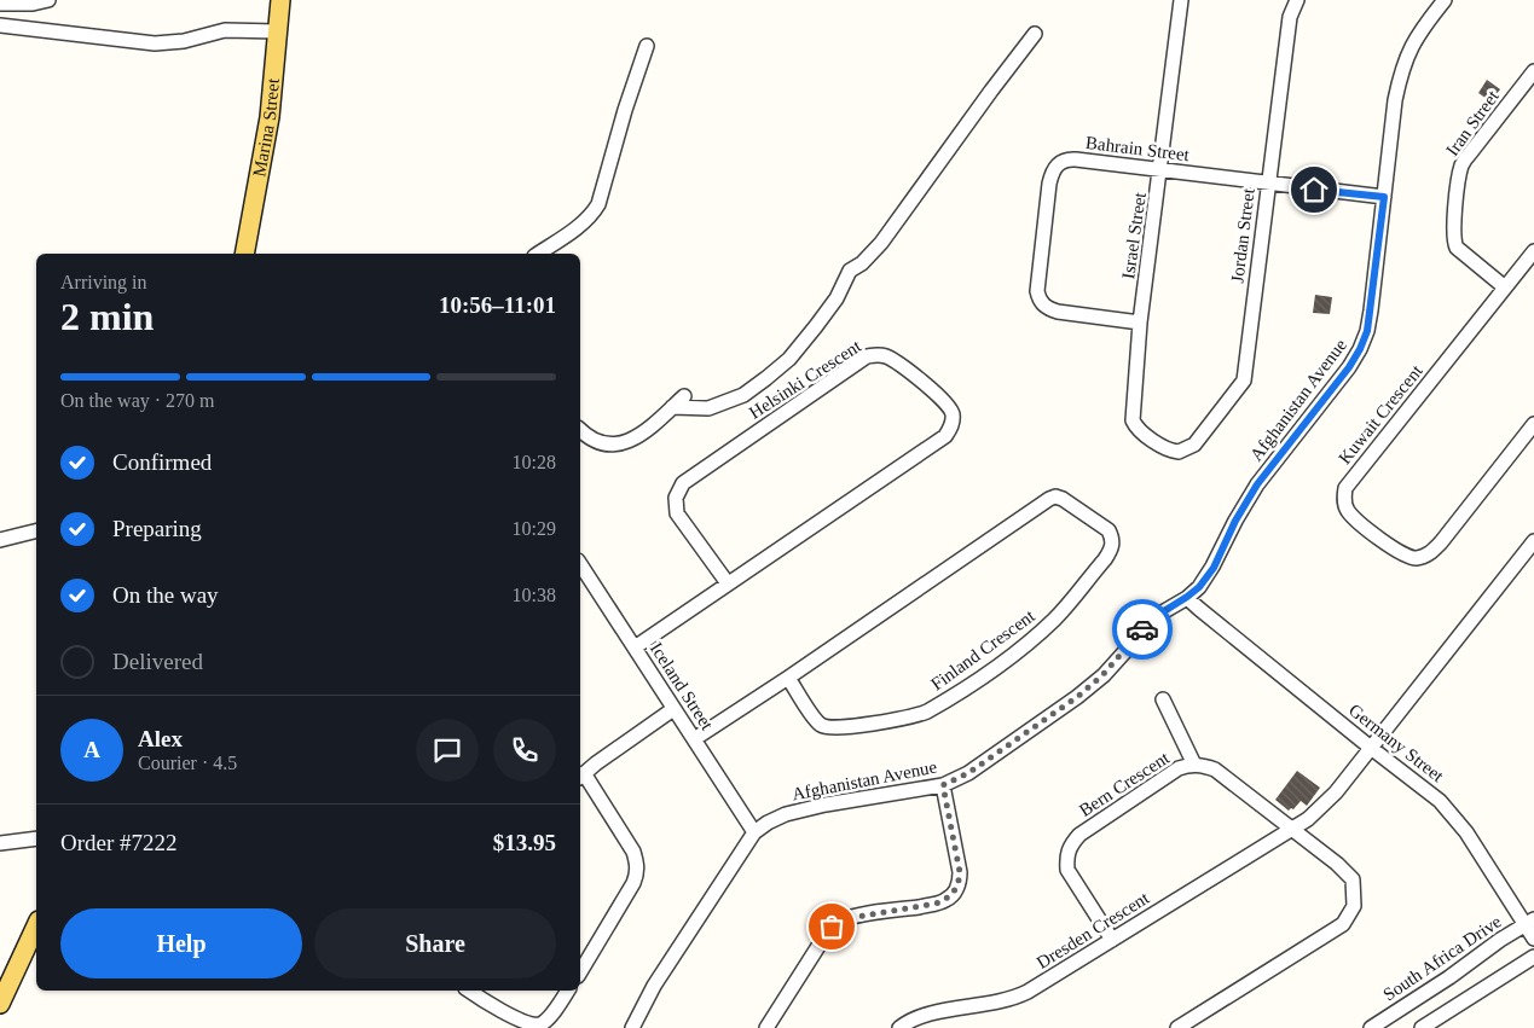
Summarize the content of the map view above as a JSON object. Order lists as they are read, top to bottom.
{
  "streets": {
    "main road": ["Marina Street"],
    "street": [
      "Iran Street",
      "Bahrain Street",
      "Israel Street",
      "Jordan Street",
      "Helsinki Crescent",
      "Afghanistan Avenue",
      "Kuwait Crescent",
      "Finland Crescent",
      "Iceland Street",
      "Germany Street",
      "Bern Crescent",
      "Dresden Crescent",
      "South Africa Drive"
    ]
  },
  "crossings": [
    ["Iran Street", "Kuwait Crescent"],
    ["Bahrain Street", "Israel Street"],
    ["Bahrain Street", "Jordan Street"],
    ["Bahrain Street", "Afghanistan Avenue"],
    ["Israel Street", "Jordan Street"],
    ["Helsinki Crescent", "Iceland Street"],
    ["Afghanistan Avenue", "Iceland Street"],
    ["Afghanistan Avenue", "Germany Street"],
    ["Finland Crescent", "Iceland Street"],
    ["Germany Street", "Dresden Crescent"],
    ["Germany Street", "South Africa Drive"],
    ["Bern Crescent", "Dresden Crescent"]
  ],
  "page": {
    "heading": ["2 min", "Arriving in", "10:56–11:01"],
    "panel": [
      "Alex",
      "Courier · 4.5",
      "Order #7222",
      "$13.95"
    ],
    "bar": "On the way · 270 m",
    "list": [
      ["Confirmed", "10:28"],
      ["Preparing", "10:29"],
      ["On the way", "10:38"],
      "Delivered"
    ],
    "round": "A",
    "buttons": ["Help", "Share"]
  }
}
